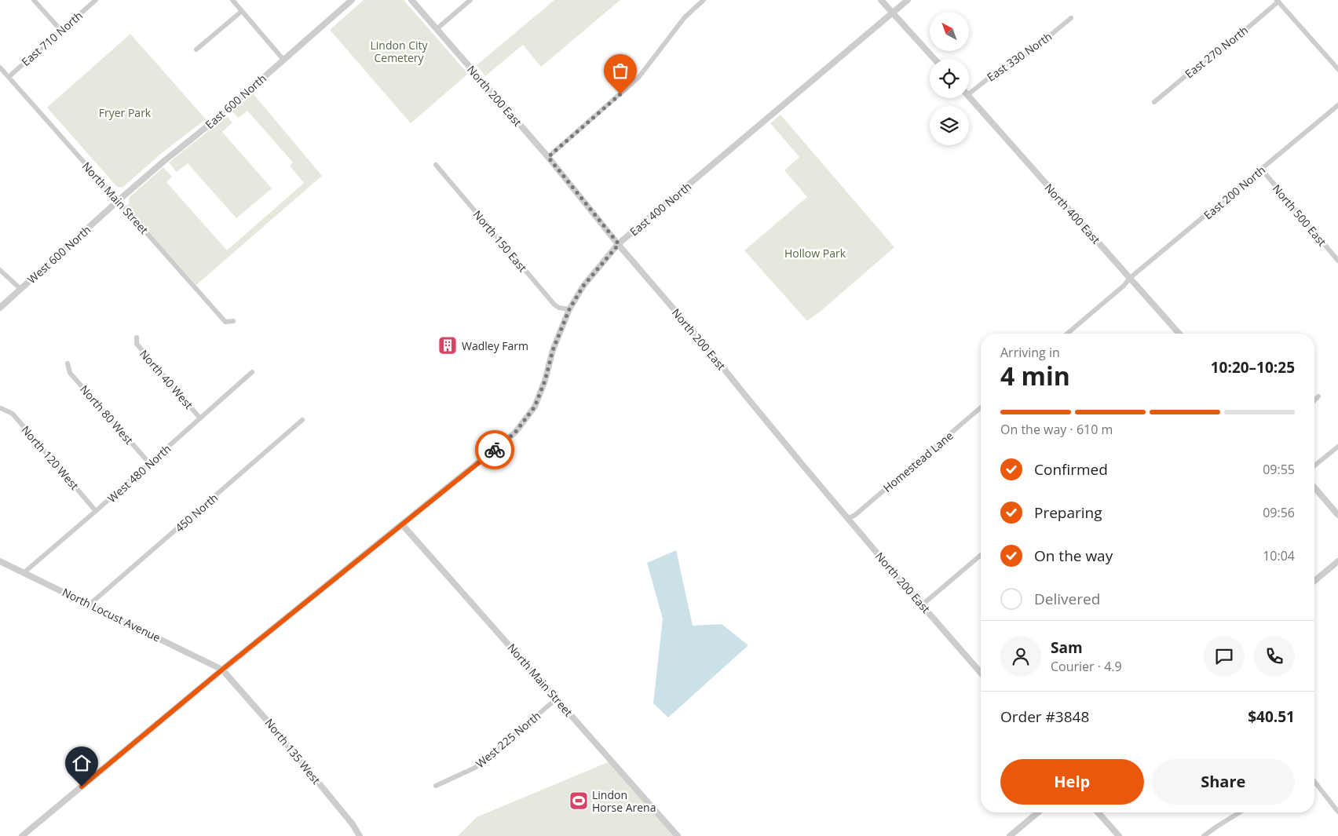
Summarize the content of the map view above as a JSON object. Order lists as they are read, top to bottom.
{
  "streets": {
    "street": [
      "East 710 North",
      "East 270 North",
      "East 330 North",
      "North 200 East",
      "East 600 North",
      "East 200 North",
      "North Main Street",
      "East 400 North",
      "North 400 East",
      "North 500 East",
      "North 150 East",
      "West 600 North",
      "North 40 West",
      "North 80 West",
      "North 120 West",
      "Homestead Lane",
      "West 480 North",
      "450 North",
      "North Locust Avenue",
      "West 225 North",
      "North 135 West"
    ]
  },
  "crossings": [
    ["East 710 North", "North Main Street"],
    ["North 200 East", "East 400 North"],
    ["North 200 East", "Homestead Lane"],
    ["East 600 North", "North Main Street"],
    ["East 600 North", "West 600 North"],
    ["East 200 North", "North 400 East"],
    ["East 200 North", "North 500 East"],
    ["North Main Street", "East 400 North"],
    ["North Main Street", "West 600 North"],
    ["North Main Street", "West 225 North"],
    ["East 400 North", "North 150 East"],
    ["East 400 North", "North Locust Avenue"],
    ["East 400 North", "North 135 West"],
    ["North 40 West", "West 480 North"],
    ["North 80 West", "West 480 North"],
    ["North 120 West", "West 480 North"],
    ["West 480 North", "North Locust Avenue"],
    ["450 North", "North Locust Avenue"],
    ["North Locust Avenue", "North 135 West"]
  ],
  "parks": ["Lindon City Cemetery", "Fryer Park", "Hollow Park"],
  "places": {
    "building": ["Wadley Farm"],
    "sports": ["Lindon Horse Arena"]
  },
  "north": "top left",
  "page": {
    "heading": ["4 min", "Arriving in", "10:20–10:25"],
    "panel": [
      "Sam",
      "Courier · 4.9",
      "Order #3848",
      "$40.51"
    ],
    "bar": "On the way · 610 m",
    "list": [
      ["Confirmed", "09:55"],
      ["Preparing", "09:56"],
      ["On the way", "10:04"],
      "Delivered"
    ],
    "buttons": ["Help", "Share"]
  }
}
